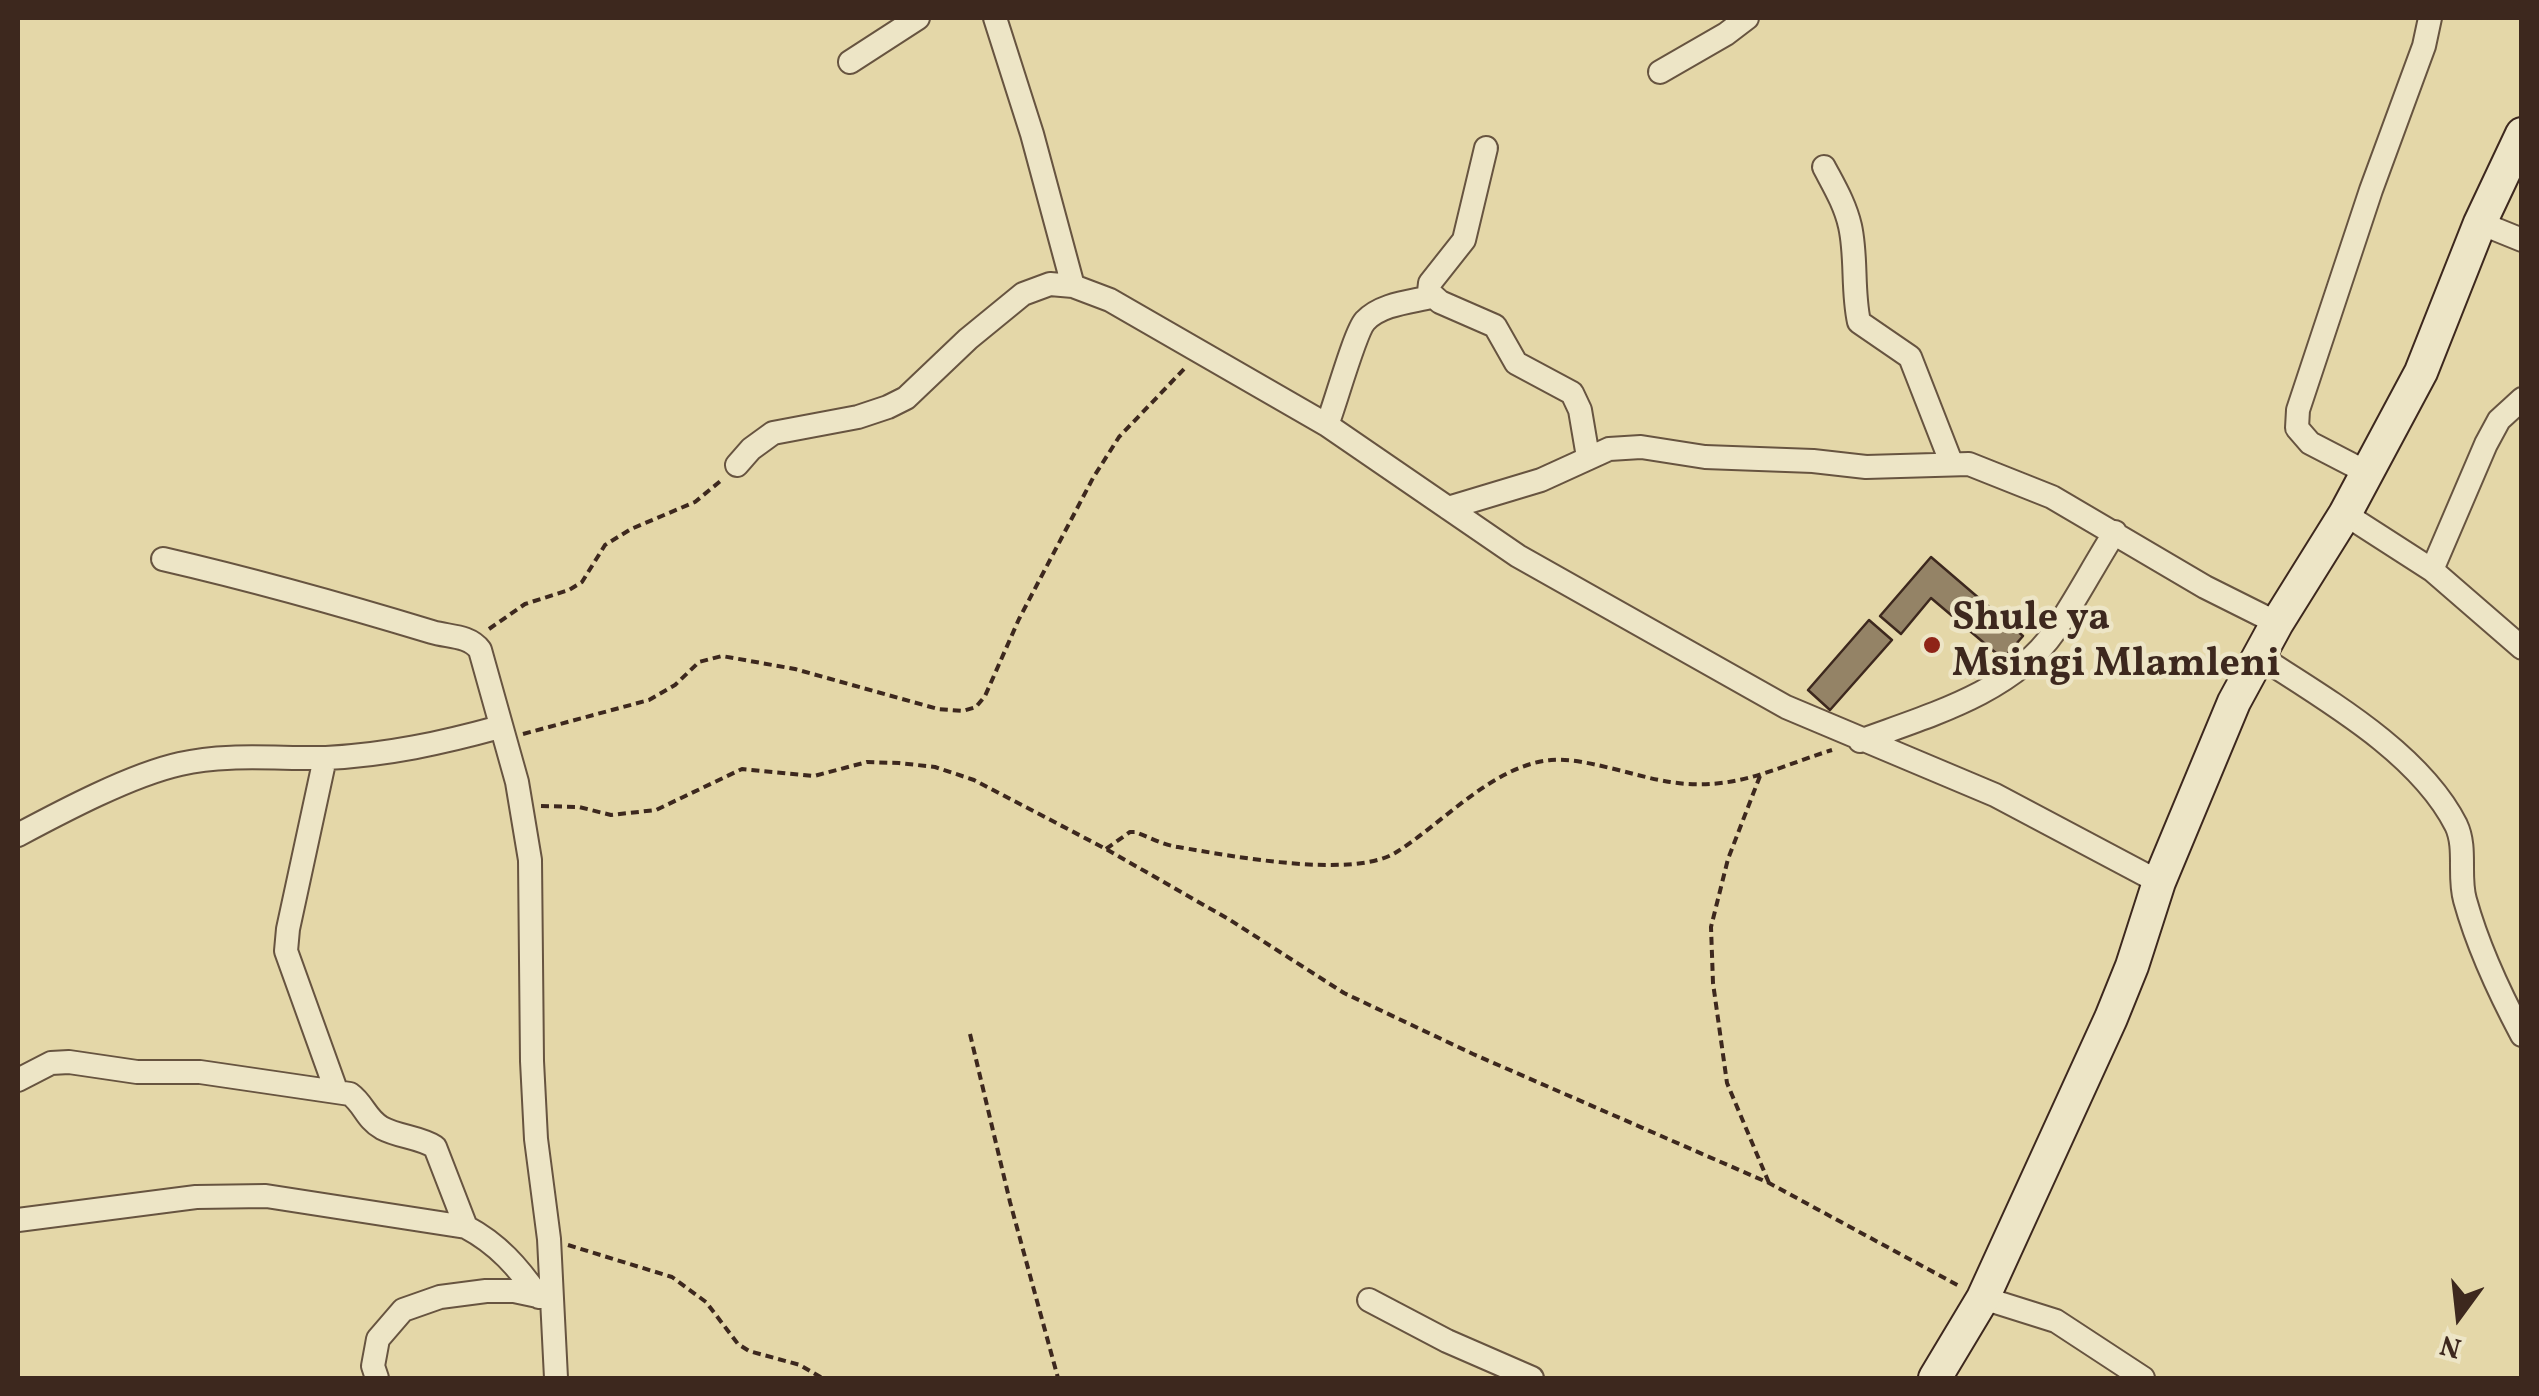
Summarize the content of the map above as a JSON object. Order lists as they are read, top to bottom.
{
  "places": ["Shule ya Msingi Mlamleni"],
  "north": "bottom"
}
